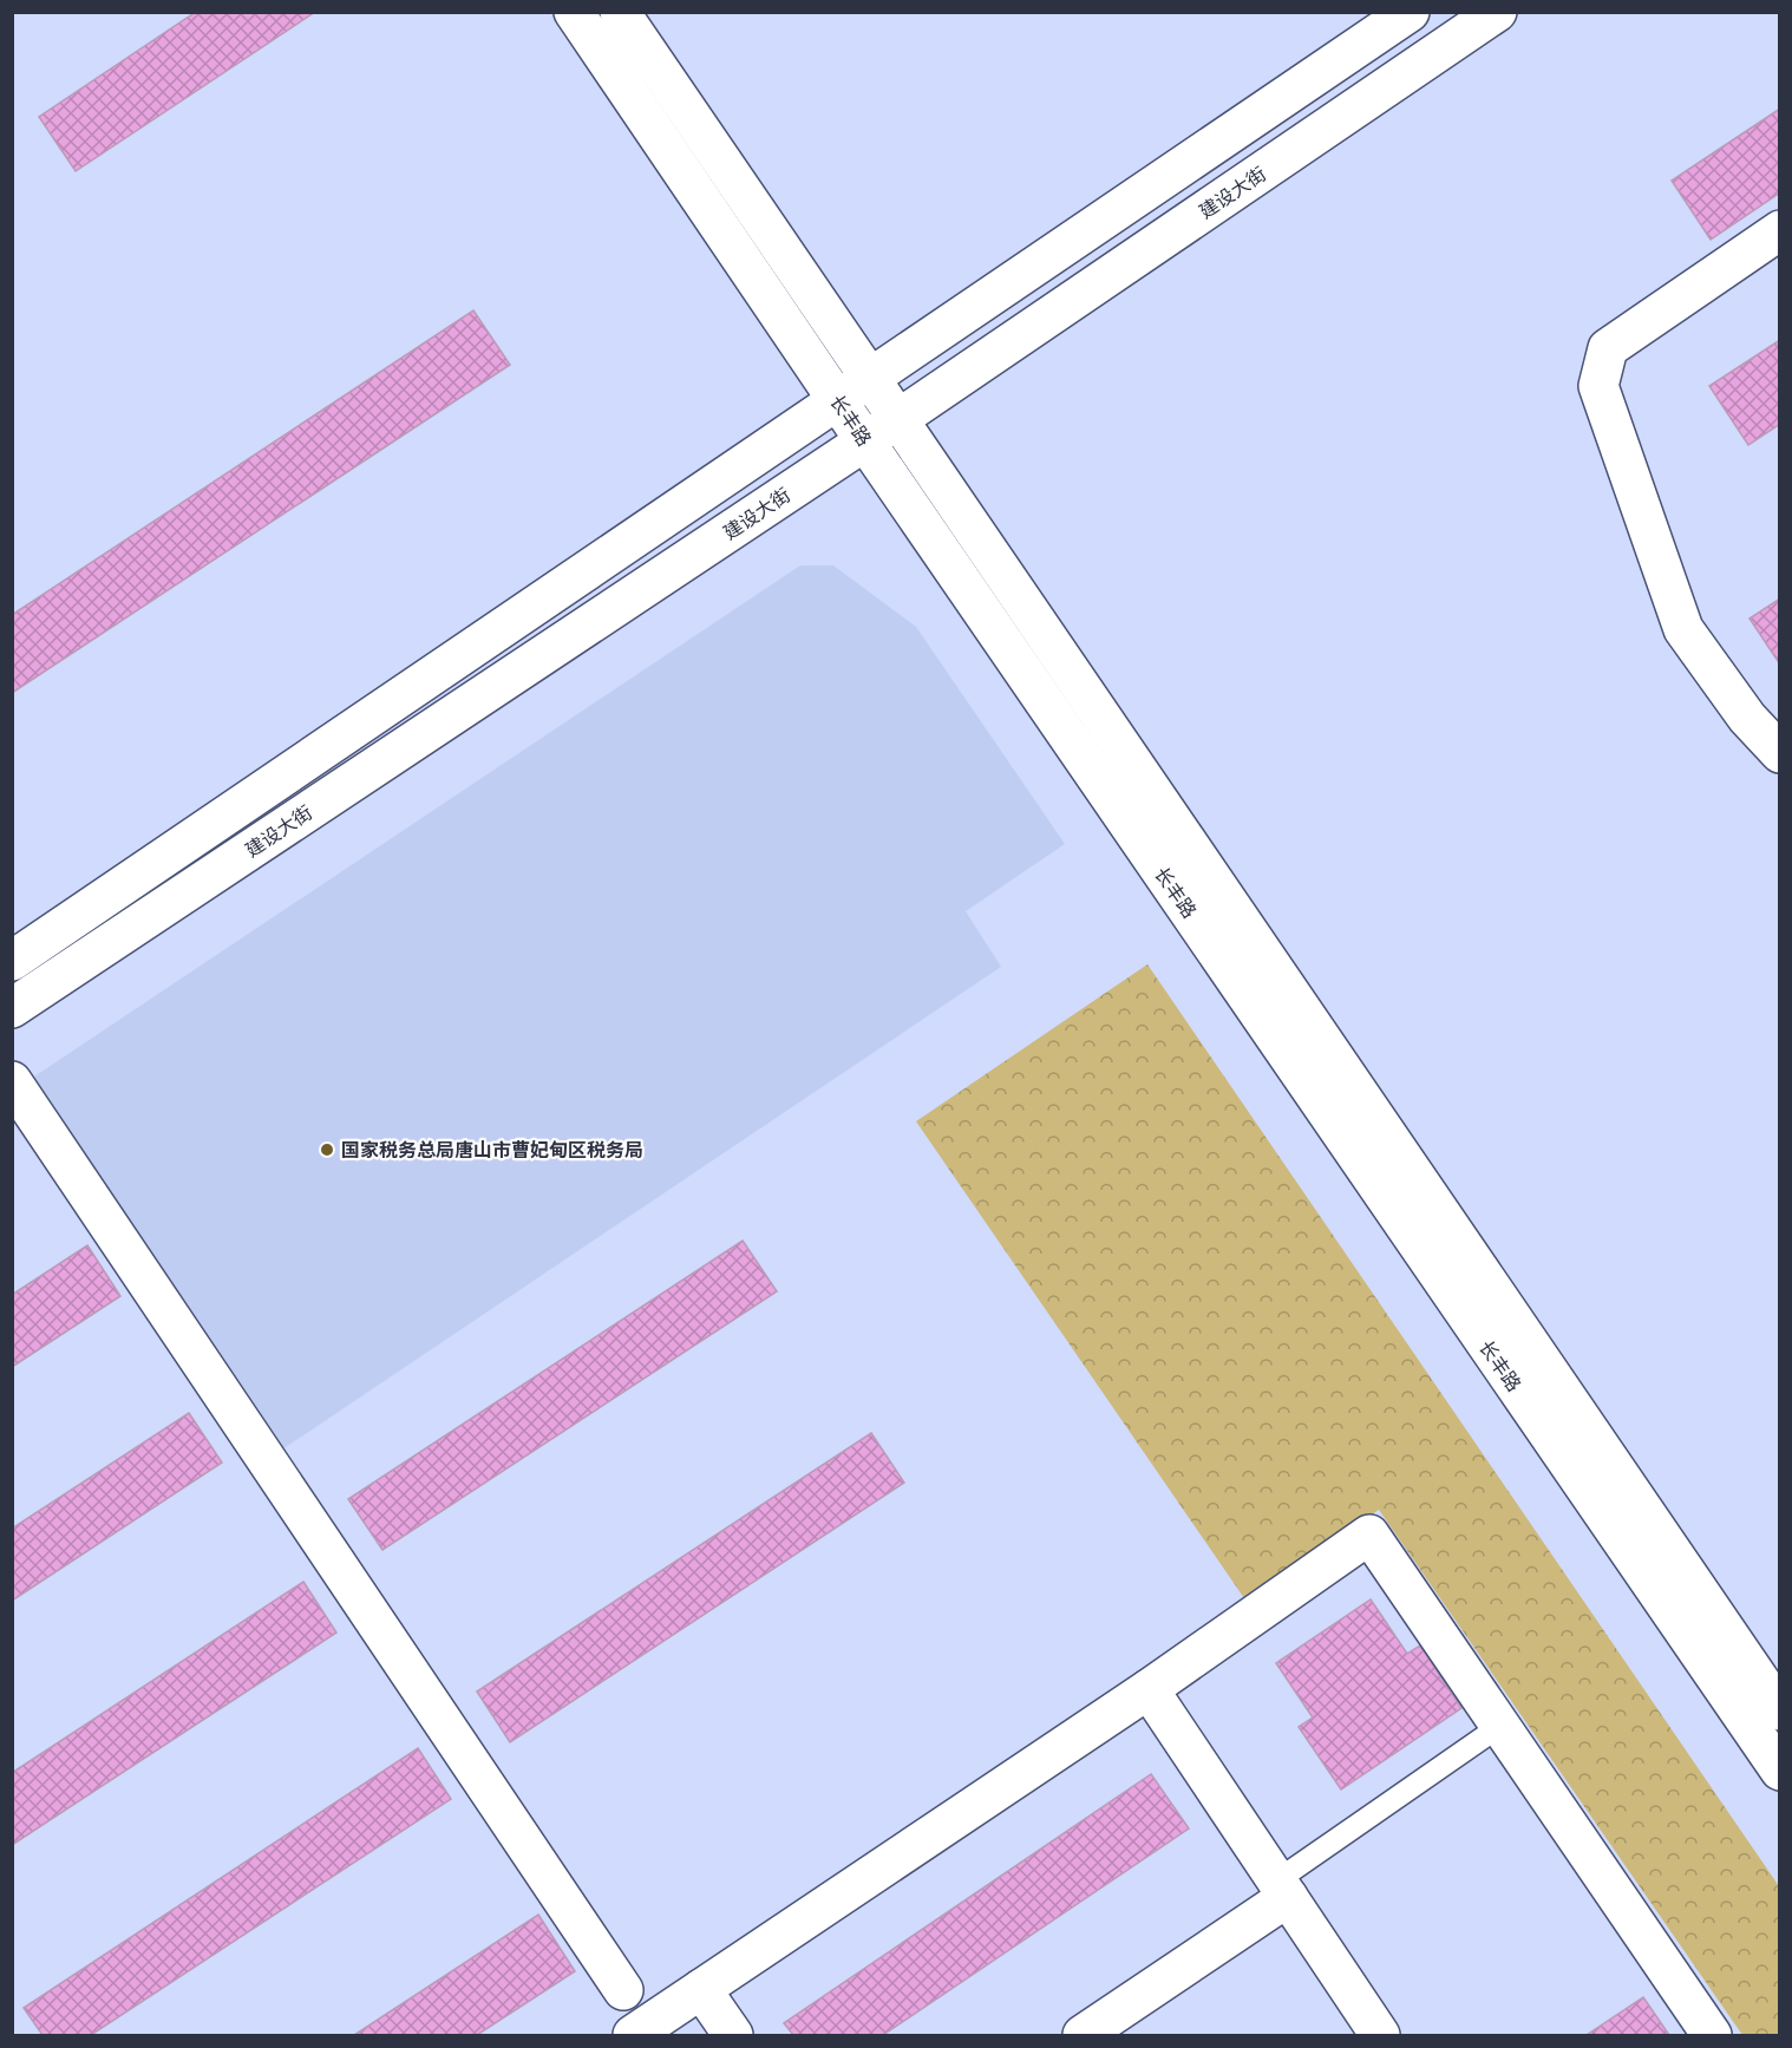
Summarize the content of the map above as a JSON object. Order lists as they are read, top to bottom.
{
  "streets": {
    "main road": ["建设大街", "长丰路"]
  },
  "crossings": [
    ["建设大街", "长丰路"]
  ],
  "places": ["国家税务总局唐山市曹妃甸区税务局"]
}
